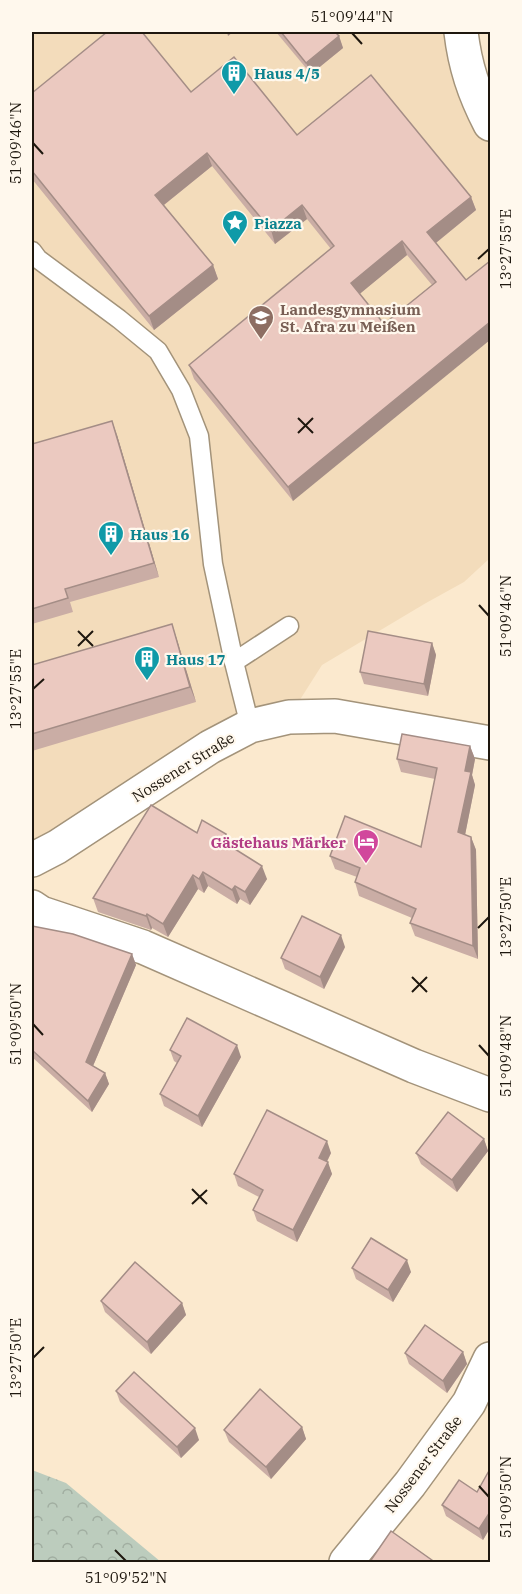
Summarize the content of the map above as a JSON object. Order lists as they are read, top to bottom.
{
  "streets": {
    "street": ["Nossener Straße"]
  },
  "places": {
    "building": ["Haus 4/5", "Haus 16", "Haus 17"],
    "place": ["Piazza"],
    "school or university": ["Landesgymnasium St. Afra zu Meißen"],
    "hotel": ["Gästehaus Märker"]
  },
  "coordinates": [
    "51°09'44\"N",
    "51°09'46\"N",
    "13°27'55\"E",
    "13°27'50\"E",
    "51°09'50\"N",
    "51°09'48\"N",
    "51°09'52\"N"
  ]
}
